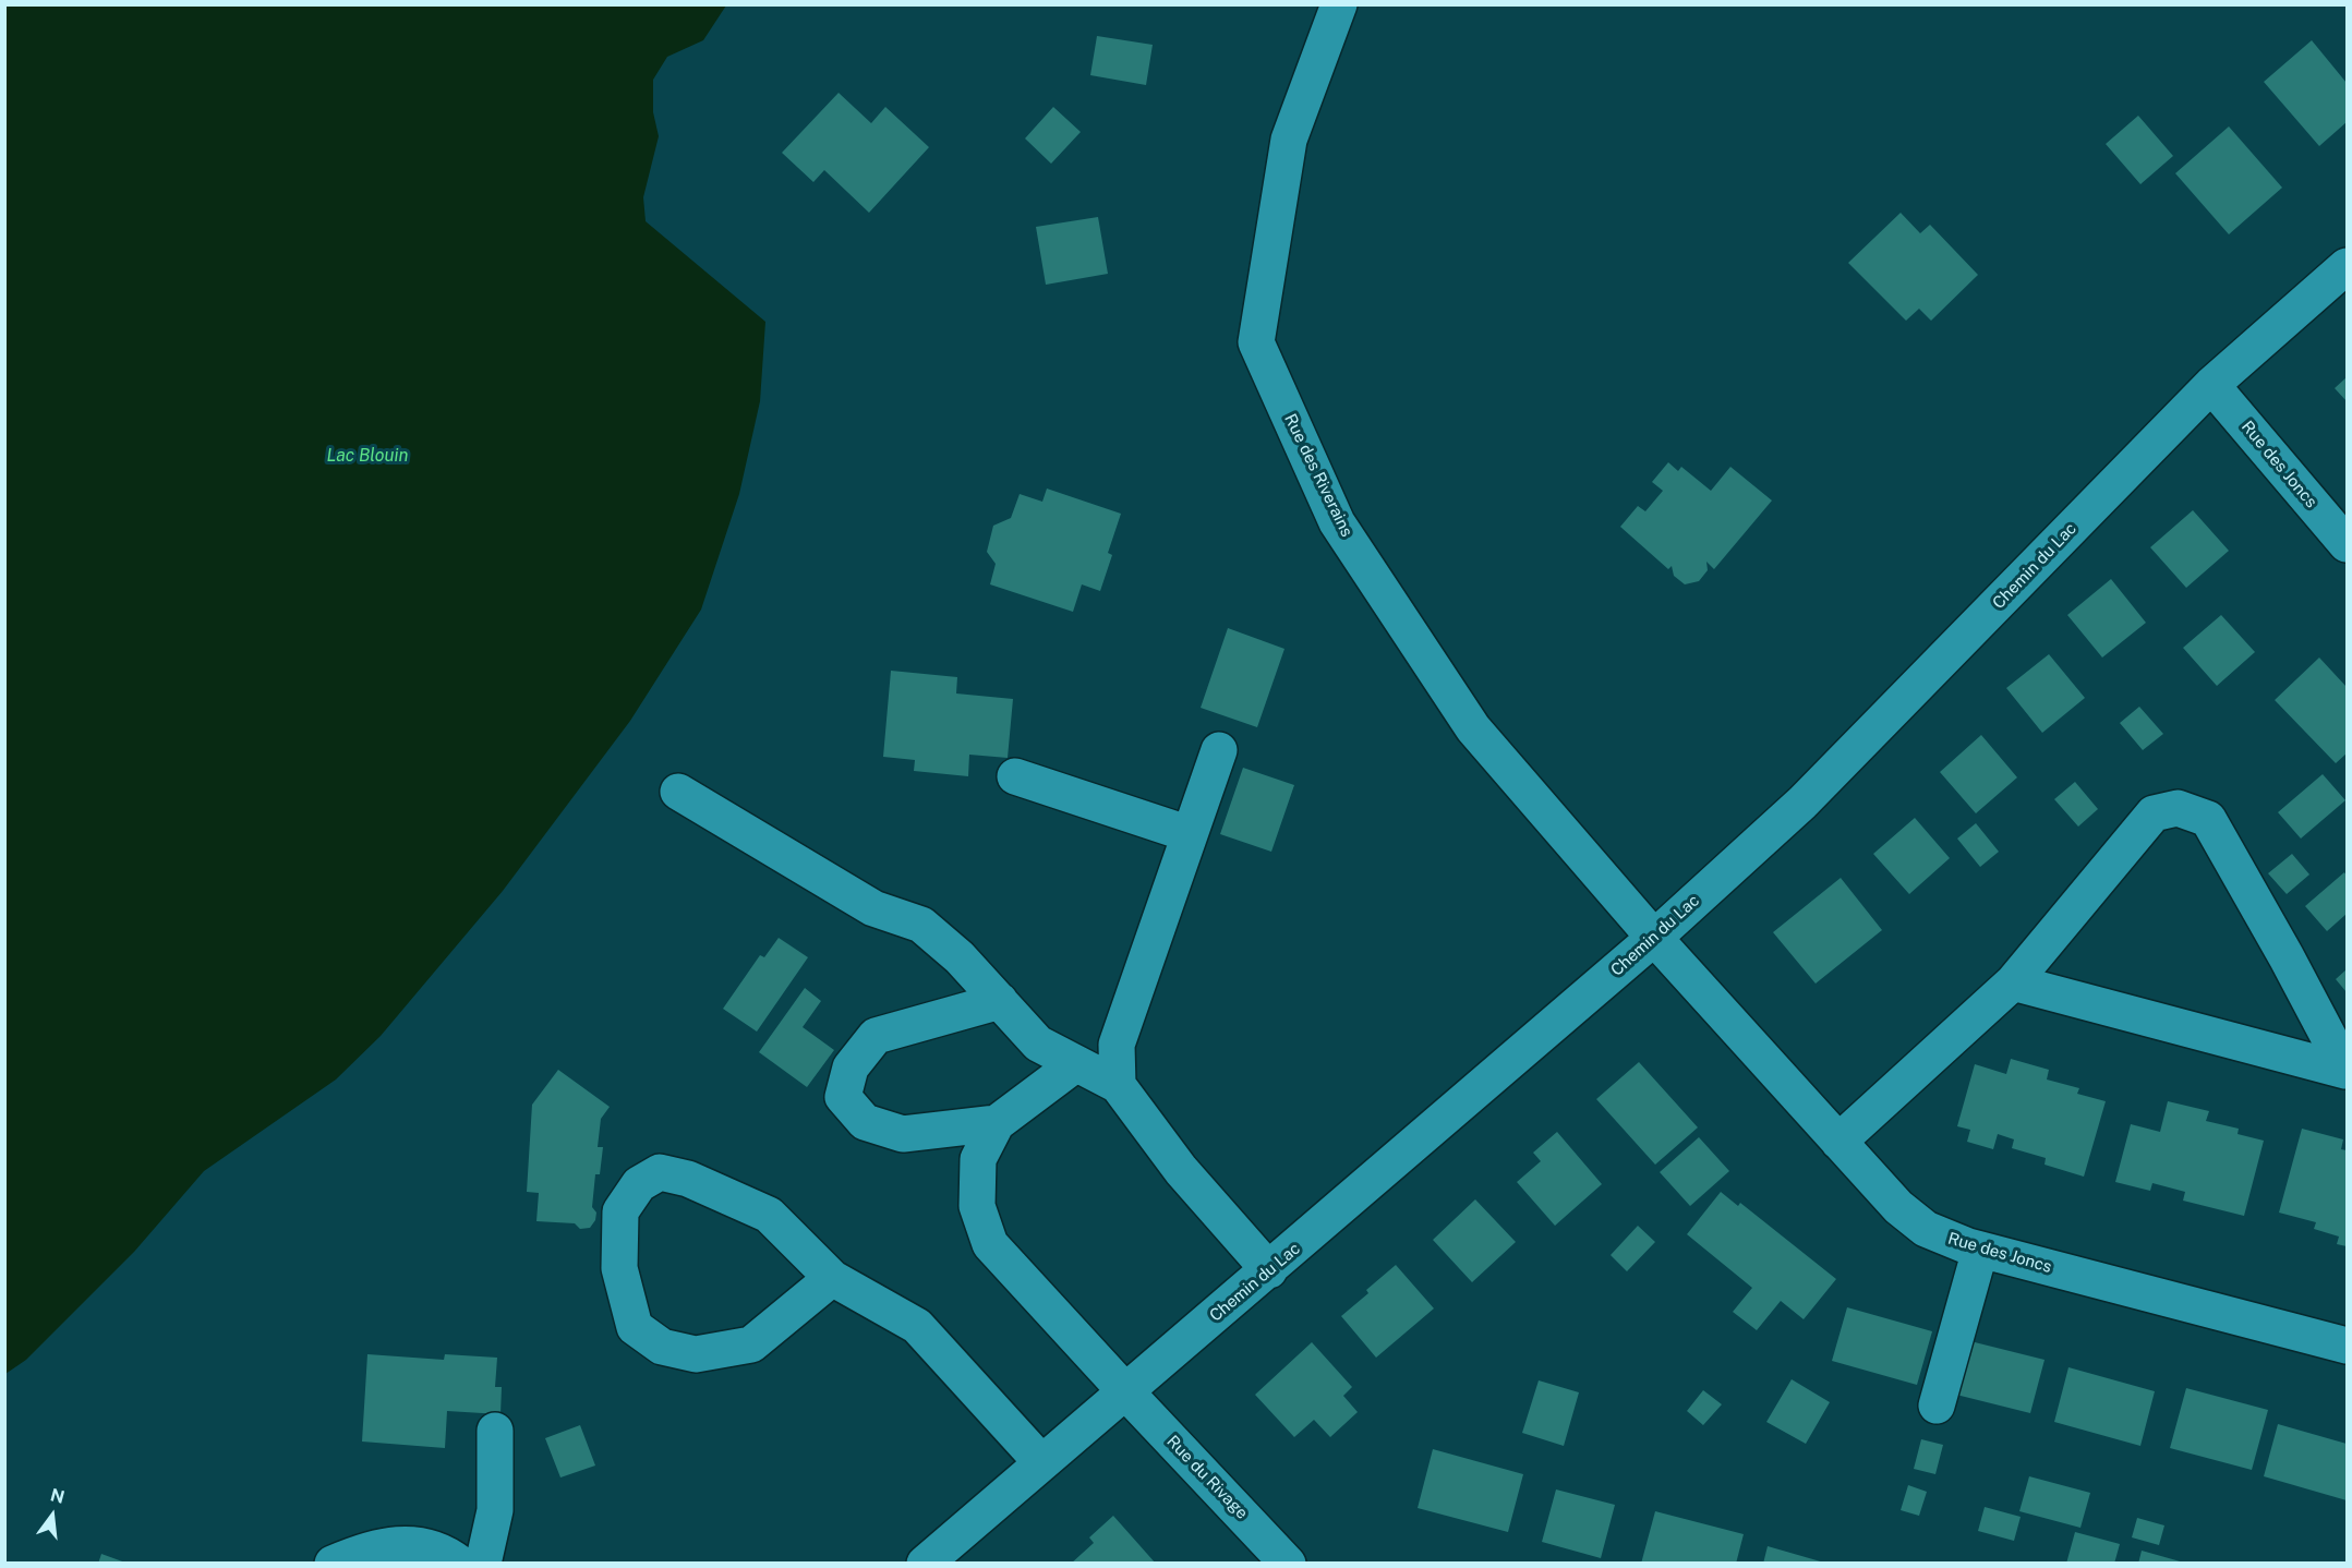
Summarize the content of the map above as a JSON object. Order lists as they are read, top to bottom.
{
  "streets": {
    "street": [
      "Rue des Joncs",
      "Rue des Riverains",
      "Chemin du Lac",
      "Rue du Rivage"
    ]
  },
  "crossings": [
    ["Rue des Joncs", "Rue des Riverains"],
    ["Rue des Joncs", "Chemin du Lac"],
    ["Rue des Riverains", "Chemin du Lac"],
    ["Chemin du Lac", "Rue du Rivage"]
  ],
  "water": ["Lac Blouin"],
  "north": "top"
}
